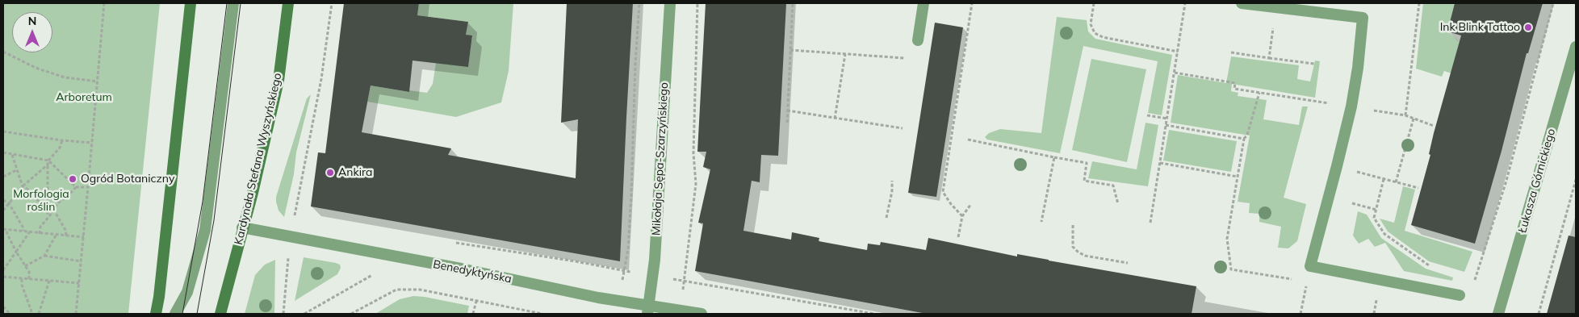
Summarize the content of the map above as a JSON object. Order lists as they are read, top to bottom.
{
  "streets": {
    "main road": ["Kardynała Stefana Wyszyńskiego"],
    "street": ["Mikołaja Sępa-Szarzyńskiego", "Łukasza Górnickiego", "Benedyktyńska"]
  },
  "crossings": [
    ["Kardynała Stefana Wyszyńskiego", "Benedyktyńska"],
    ["Mikołaja Sępa-Szarzyńskiego", "Benedyktyńska"]
  ],
  "parks": ["Arboretum", "Morfologia roślin"],
  "places": ["Ink Blink Tattoo", "Ankira", "Ogród Botaniczny"],
  "north": "top"
}
